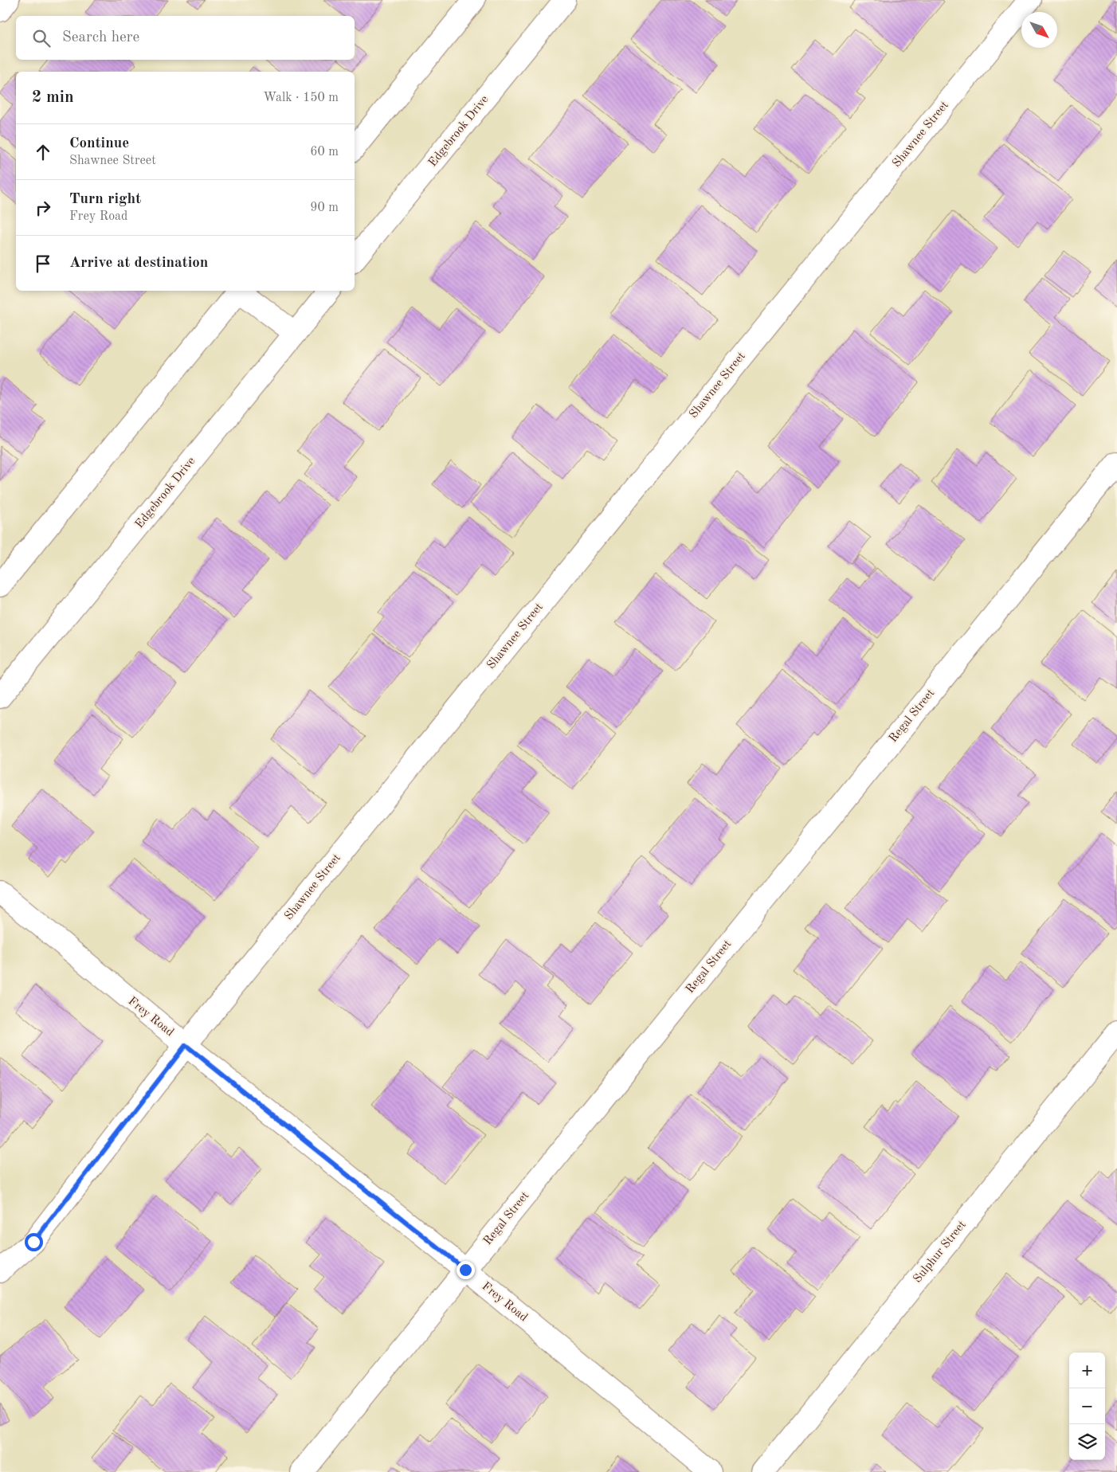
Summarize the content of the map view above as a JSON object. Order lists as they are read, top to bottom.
{
  "streets": {
    "street": [
      "Edgebrook Drive",
      "Shawnee Street",
      "Regal Street",
      "Frey Road",
      "Sulphur Street"
    ]
  },
  "crossings": [
    ["Shawnee Street", "Frey Road"],
    ["Regal Street", "Frey Road"]
  ],
  "north": "bottom right",
  "page": {
    "search": "Search here",
    "heading": ["2 min", "Walk · 150 m"],
    "list": [
      ["Continue", "Shawnee Street", "60 m"],
      ["Turn right", "Frey Road", "90 m"],
      "Arrive at destination"
    ],
    "map_buttons": ["+", "−"]
  }
}
